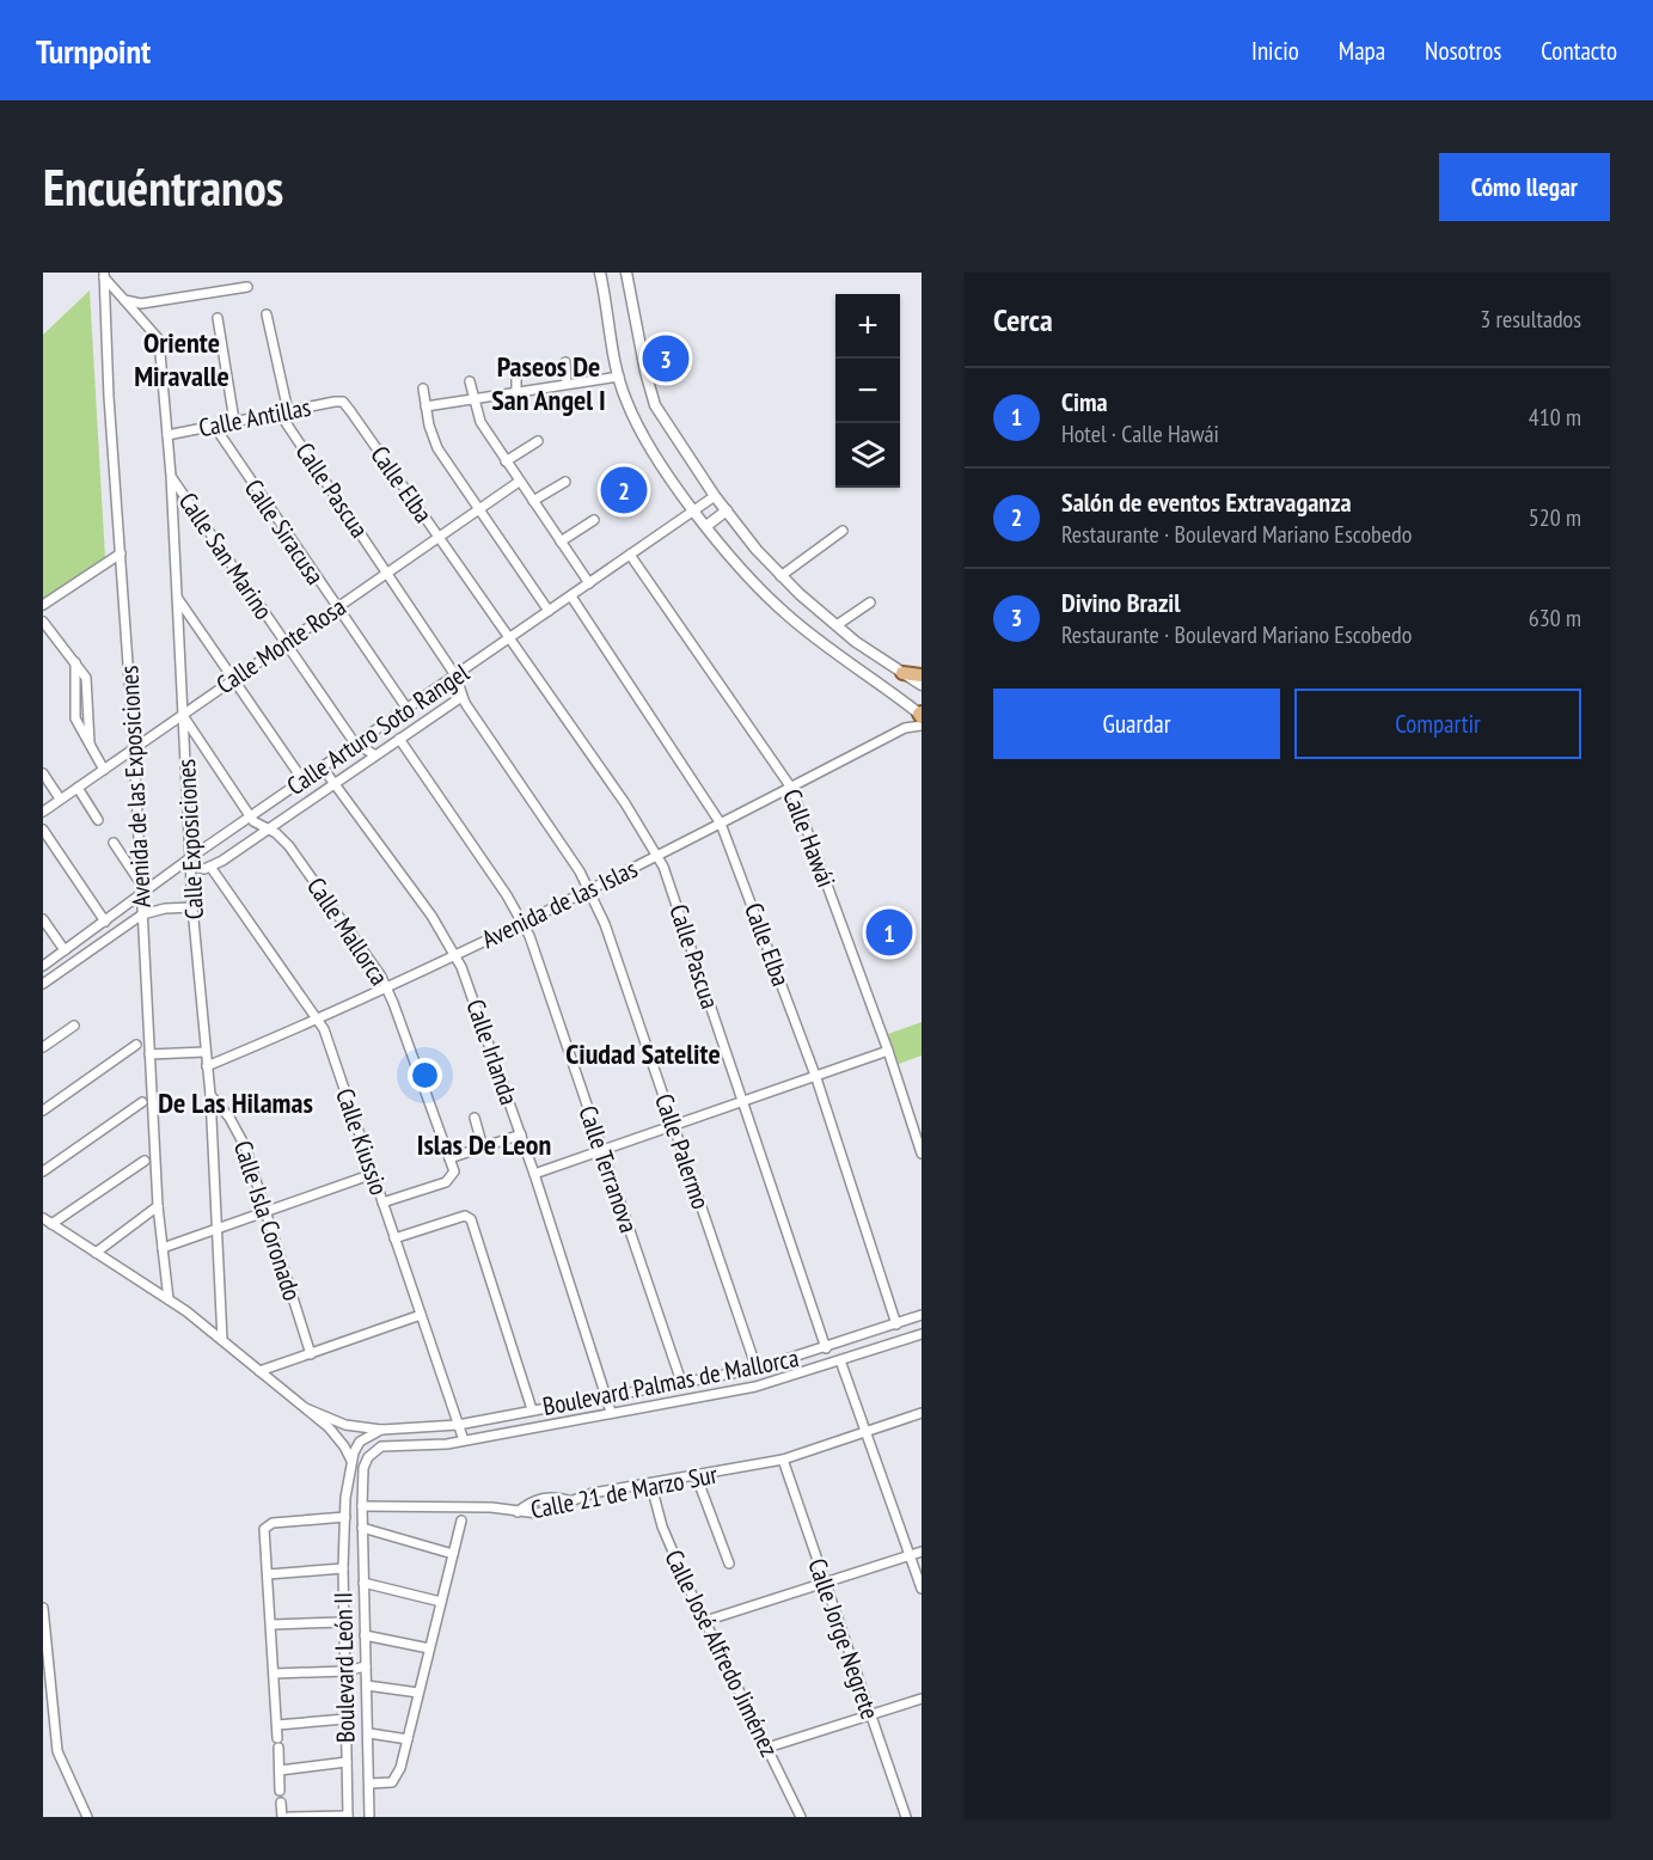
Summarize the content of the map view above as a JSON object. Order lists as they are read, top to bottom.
{
  "streets": {
    "street": [
      "Calle Antillas",
      "Calle Elba",
      "Calle Pascua",
      "Calle Siracusa",
      "Calle San Marino",
      "Calle Monte Rosa",
      "Calle Arturo Soto Rangel",
      "Avenida de las Exposiciones",
      "Calle Hawái",
      "Calle Exposiciones",
      "Avenida de las Islas",
      "Calle Mallorca",
      "Calle Irlanda",
      "Calle Kiussio",
      "Calle Palermo",
      "Calle Terranova",
      "Calle Isla Coronado",
      "Boulevard Palmas de Mallorca",
      "Calle 21 de Marzo Sur",
      "Calle Jorge Negrete",
      "Calle José Alfredo Jiménez",
      "Boulevard León II"
    ]
  },
  "crossings": [
    ["Calle Antillas", "Calle Elba"],
    ["Calle Antillas", "Calle Pascua"],
    ["Calle Antillas", "Calle Siracusa"],
    ["Calle Antillas", "Calle Exposiciones"],
    ["Calle Elba", "Calle Pascua"],
    ["Calle Elba", "Calle Monte Rosa"],
    ["Calle Elba", "Calle Arturo Soto Rangel"],
    ["Calle Elba", "Avenida de las Islas"],
    ["Calle Elba", "Boulevard Palmas de Mallorca"],
    ["Calle Pascua", "Calle Monte Rosa"],
    ["Calle Pascua", "Calle Arturo Soto Rangel"],
    ["Calle Pascua", "Avenida de las Islas"],
    ["Calle Pascua", "Calle Palermo"],
    ["Calle Pascua", "Boulevard Palmas de Mallorca"],
    ["Calle Siracusa", "Calle Monte Rosa"],
    ["Calle Siracusa", "Calle Arturo Soto Rangel"],
    ["Calle San Marino", "Calle Monte Rosa"],
    ["Calle San Marino", "Calle Arturo Soto Rangel"],
    ["Calle San Marino", "Calle Exposiciones"],
    ["Calle Monte Rosa", "Avenida de las Exposiciones"],
    ["Calle Monte Rosa", "Calle Exposiciones"],
    ["Calle Monte Rosa", "Calle Mallorca"],
    ["Calle Arturo Soto Rangel", "Avenida de las Exposiciones"],
    ["Calle Arturo Soto Rangel", "Calle Hawái"],
    ["Calle Arturo Soto Rangel", "Calle Exposiciones"],
    ["Calle Arturo Soto Rangel", "Calle Mallorca"],
    ["Calle Arturo Soto Rangel", "Calle Irlanda"],
    ["Calle Arturo Soto Rangel", "Calle Palermo"],
    ["Calle Hawái", "Avenida de las Islas"],
    ["Calle Exposiciones", "Avenida de las Islas"],
    ["Calle Exposiciones", "Calle Mallorca"],
    ["Calle Exposiciones", "Calle Isla Coronado"],
    ["Avenida de las Islas", "Calle Mallorca"],
    ["Avenida de las Islas", "Calle Irlanda"],
    ["Avenida de las Islas", "Calle Kiussio"],
    ["Avenida de las Islas", "Calle Palermo"],
    ["Avenida de las Islas", "Calle Terranova"],
    ["Calle Mallorca", "Calle Kiussio"],
    ["Calle Irlanda", "Boulevard Palmas de Mallorca"],
    ["Calle Kiussio", "Boulevard Palmas de Mallorca"],
    ["Calle Palermo", "Boulevard Palmas de Mallorca"],
    ["Calle Terranova", "Boulevard Palmas de Mallorca"],
    ["Boulevard Palmas de Mallorca", "Calle 21 de Marzo Sur"],
    ["Calle 21 de Marzo Sur", "Calle Jorge Negrete"],
    ["Calle 21 de Marzo Sur", "Calle José Alfredo Jiménez"]
  ],
  "districts": [
    "Oriente Miravalle",
    "Paseos De San Angel I",
    "Ciudad Satelite",
    "De Las Hilamas",
    "Islas De Leon"
  ],
  "page": {
    "header": "Turnpoint",
    "nav": [
      "Inicio",
      "Mapa",
      "Nosotros",
      "Contacto"
    ],
    "buttons": [
      "Cómo llegar",
      ["Guardar", "Compartir"]
    ],
    "title": "Encuéntranos",
    "heading": ["Cerca", "3 resultados"],
    "map_buttons": ["+", "−"],
    "pins": ["3", "2", "1"],
    "list": [
      {
        "mark": "1",
        "name": "Cima",
        "note": "Hotel · Calle Hawái",
        "value": "410 m"
      },
      {
        "mark": "2",
        "name": "Salón de eventos Extravaganza",
        "note": "Restaurante · Boulevard Mariano Escobedo",
        "value": "520 m"
      },
      {
        "mark": "3",
        "name": "Divino Brazil",
        "note": "Restaurante · Boulevard Mariano Escobedo",
        "value": "630 m"
      }
    ]
  }
}
